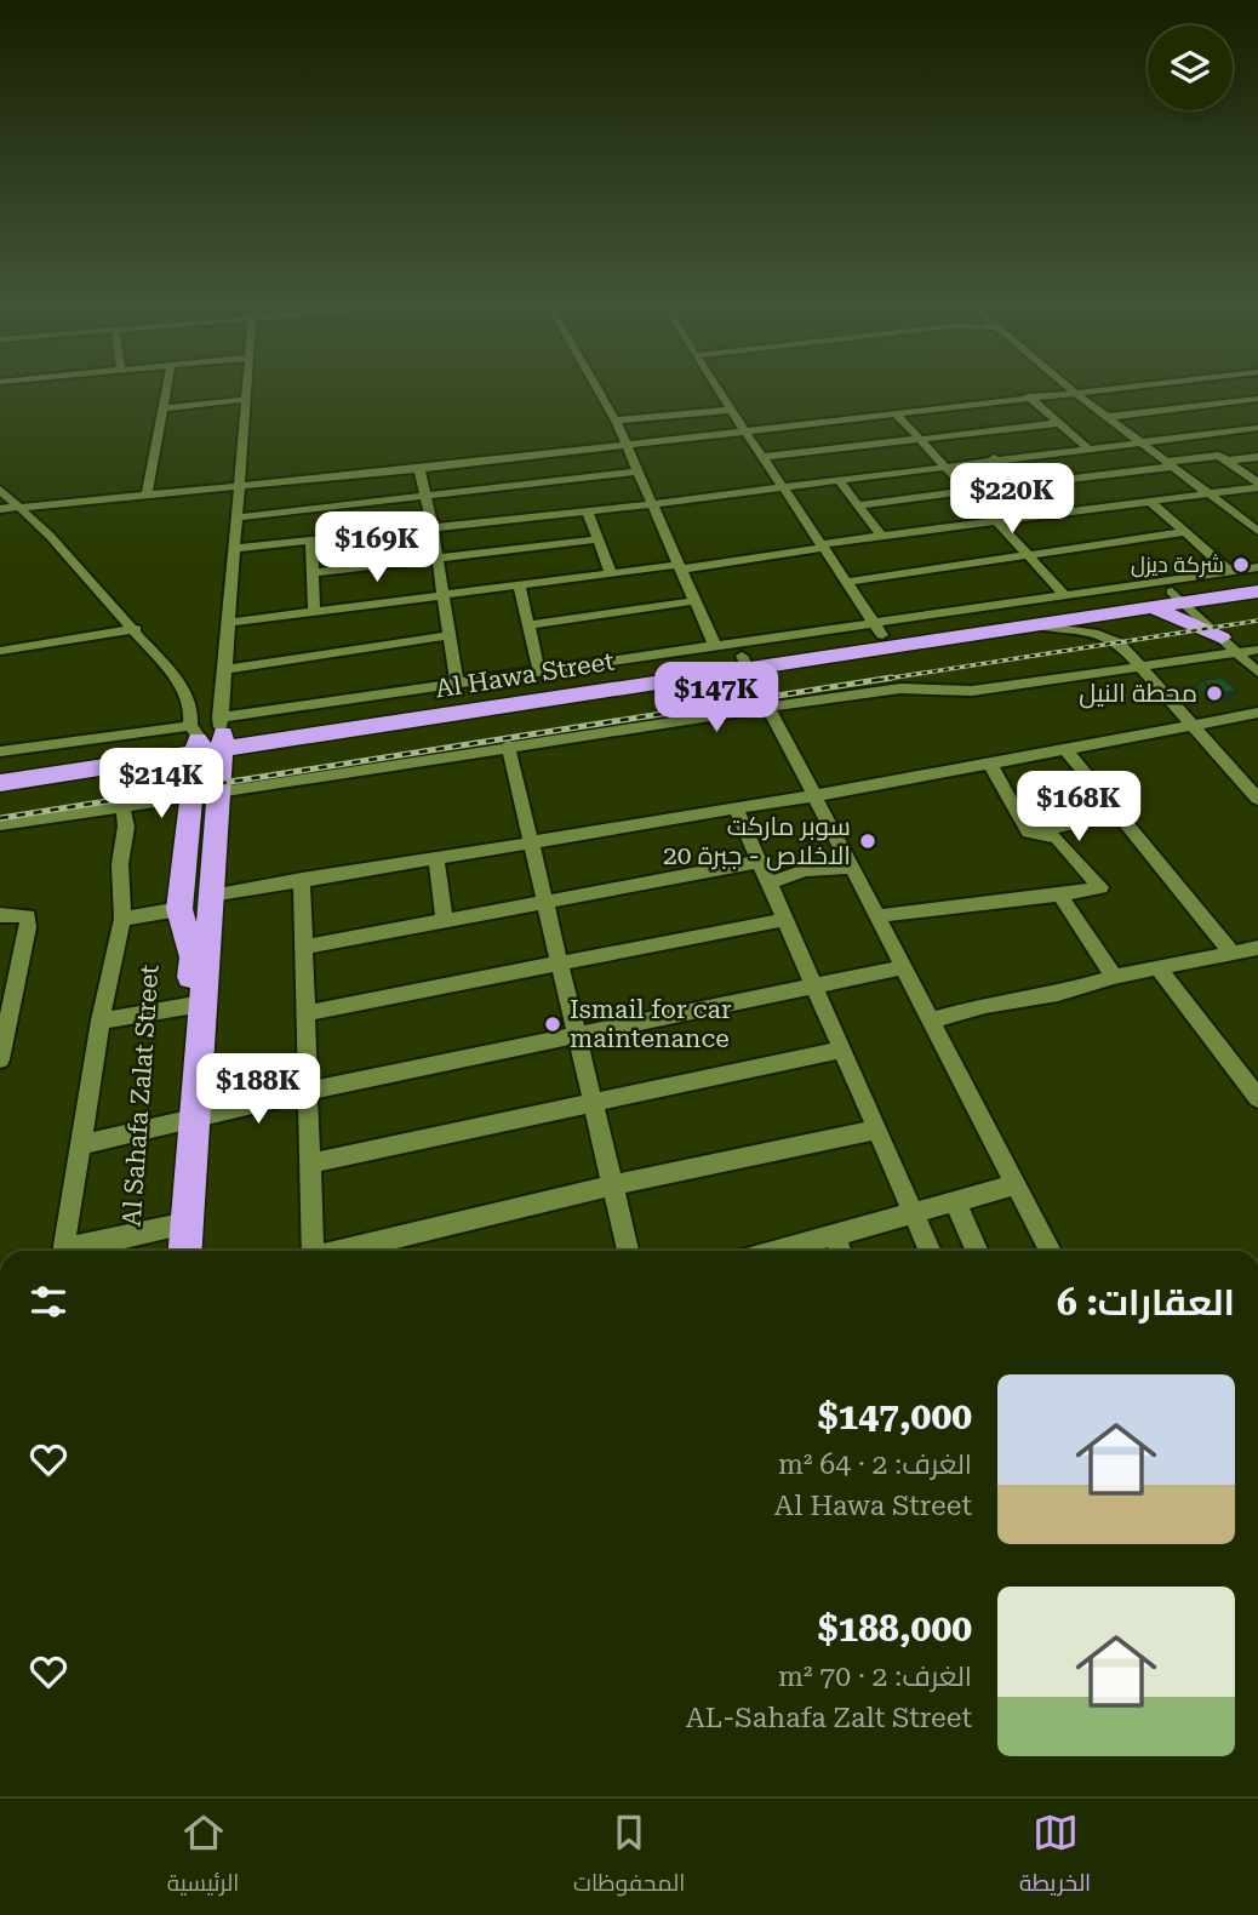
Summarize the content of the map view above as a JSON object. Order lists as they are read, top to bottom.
{
  "streets": {
    "highway": ["Al Hawa Street", "Al Sahafa Zalat Street"]
  },
  "crossings": [
    ["Al Hawa Street", "Al Sahafa Zalat Street"]
  ],
  "places": [
    "شركة ديزل",
    "محطة النيل",
    "سوبر ماركت الاخلاص - جبرة 20",
    "Ismail for car maintenance"
  ],
  "page": {
    "price": [
      "$220K",
      "$169K",
      "$147K",
      "$214K",
      "$168K",
      "$188K"
    ],
    "heading": "العقارات: 6",
    "list": [
      {
        "name": "$147,000",
        "note": "الغرف: 2 · 64 m² · Al Hawa Street"
      },
      {
        "name": "$188,000",
        "note": "الغرف: 2 · 70 m² · AL-Sahafa Zalt Street"
      }
    ],
    "tabs": ["الخريطة", "المحفوظات", "الرئيسية"]
  }
}
